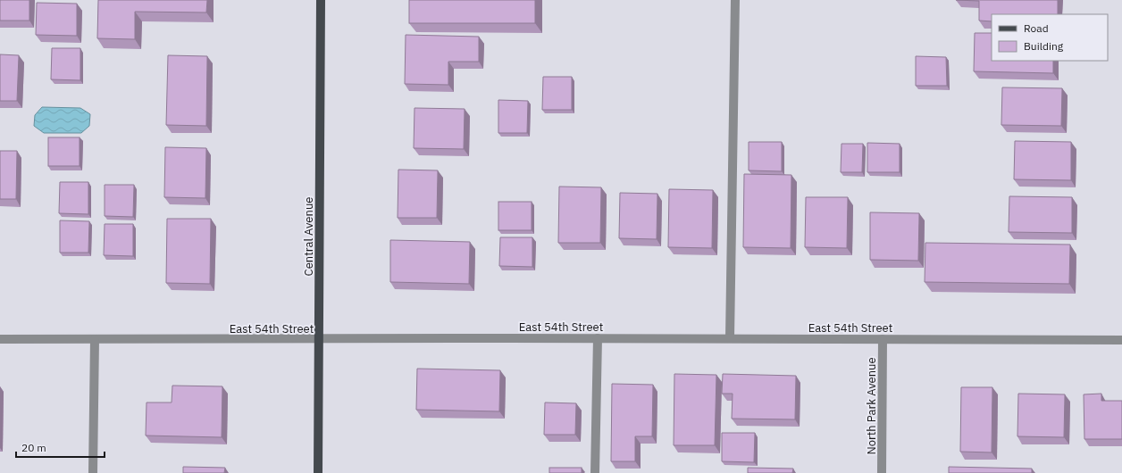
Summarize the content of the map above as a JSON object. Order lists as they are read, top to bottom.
{
  "streets": {
    "main road": ["Central Avenue"],
    "street": ["East 54th Street", "North Park Avenue"]
  },
  "crossings": [
    ["Central Avenue", "East 54th Street"],
    ["East 54th Street", "North Park Avenue"]
  ],
  "legend": ["Road", "Building"],
  "scale_bar": "20 m"
}
